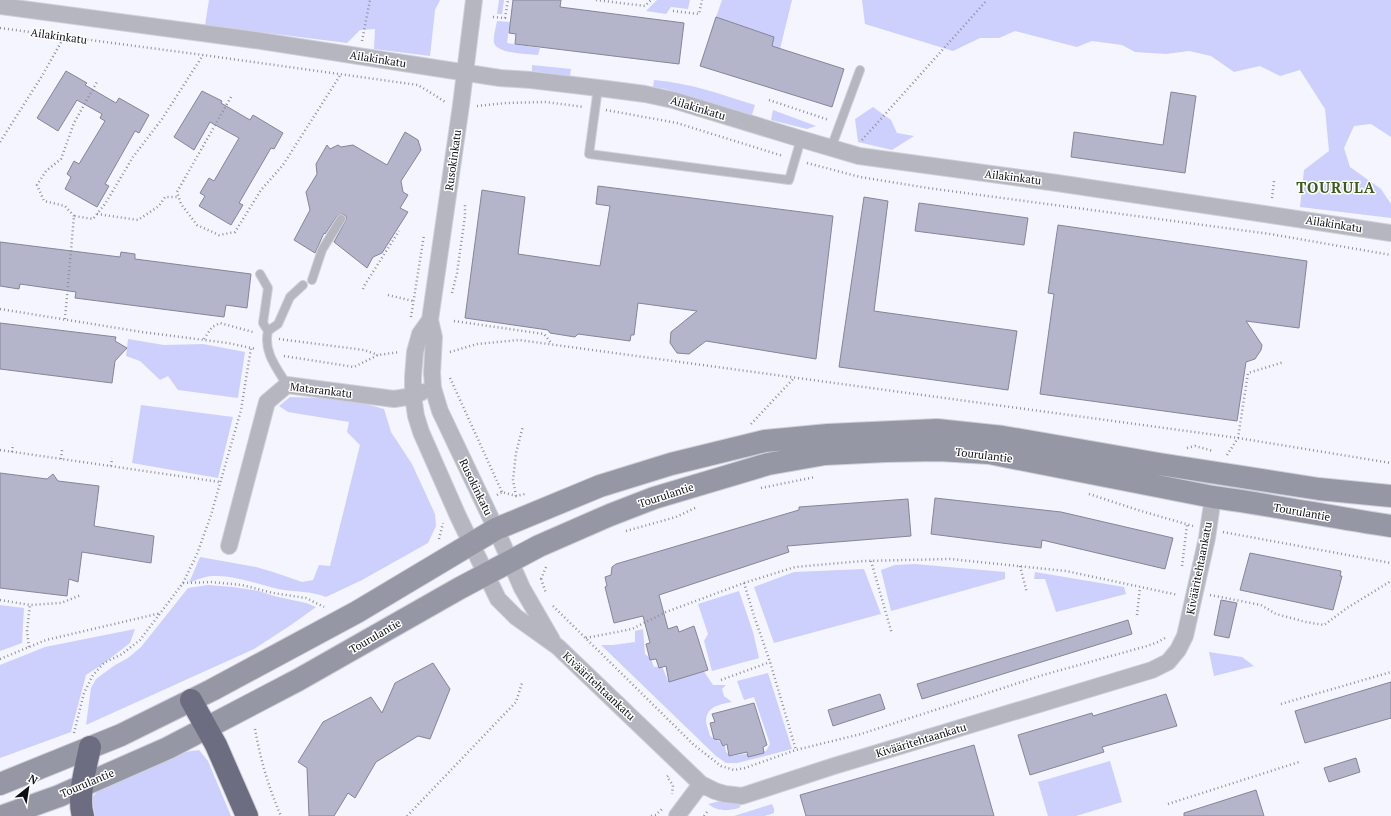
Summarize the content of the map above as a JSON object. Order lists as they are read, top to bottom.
{
  "streets": {
    "main road": ["Tourulantie"],
    "street": [
      "Ailakinkatu",
      "Rusokinkatu",
      "Matarankatu",
      "Kivääritehtaankatu"
    ]
  },
  "crossings": [
    ["Ailakinkatu", "Rusokinkatu"],
    ["Rusokinkatu", "Matarankatu"],
    ["Rusokinkatu", "Tourulantie"],
    ["Rusokinkatu", "Kivääritehtaankatu"],
    ["Tourulantie", "Kivääritehtaankatu"]
  ],
  "districts": ["TOURULA"],
  "north": "top right"
}
